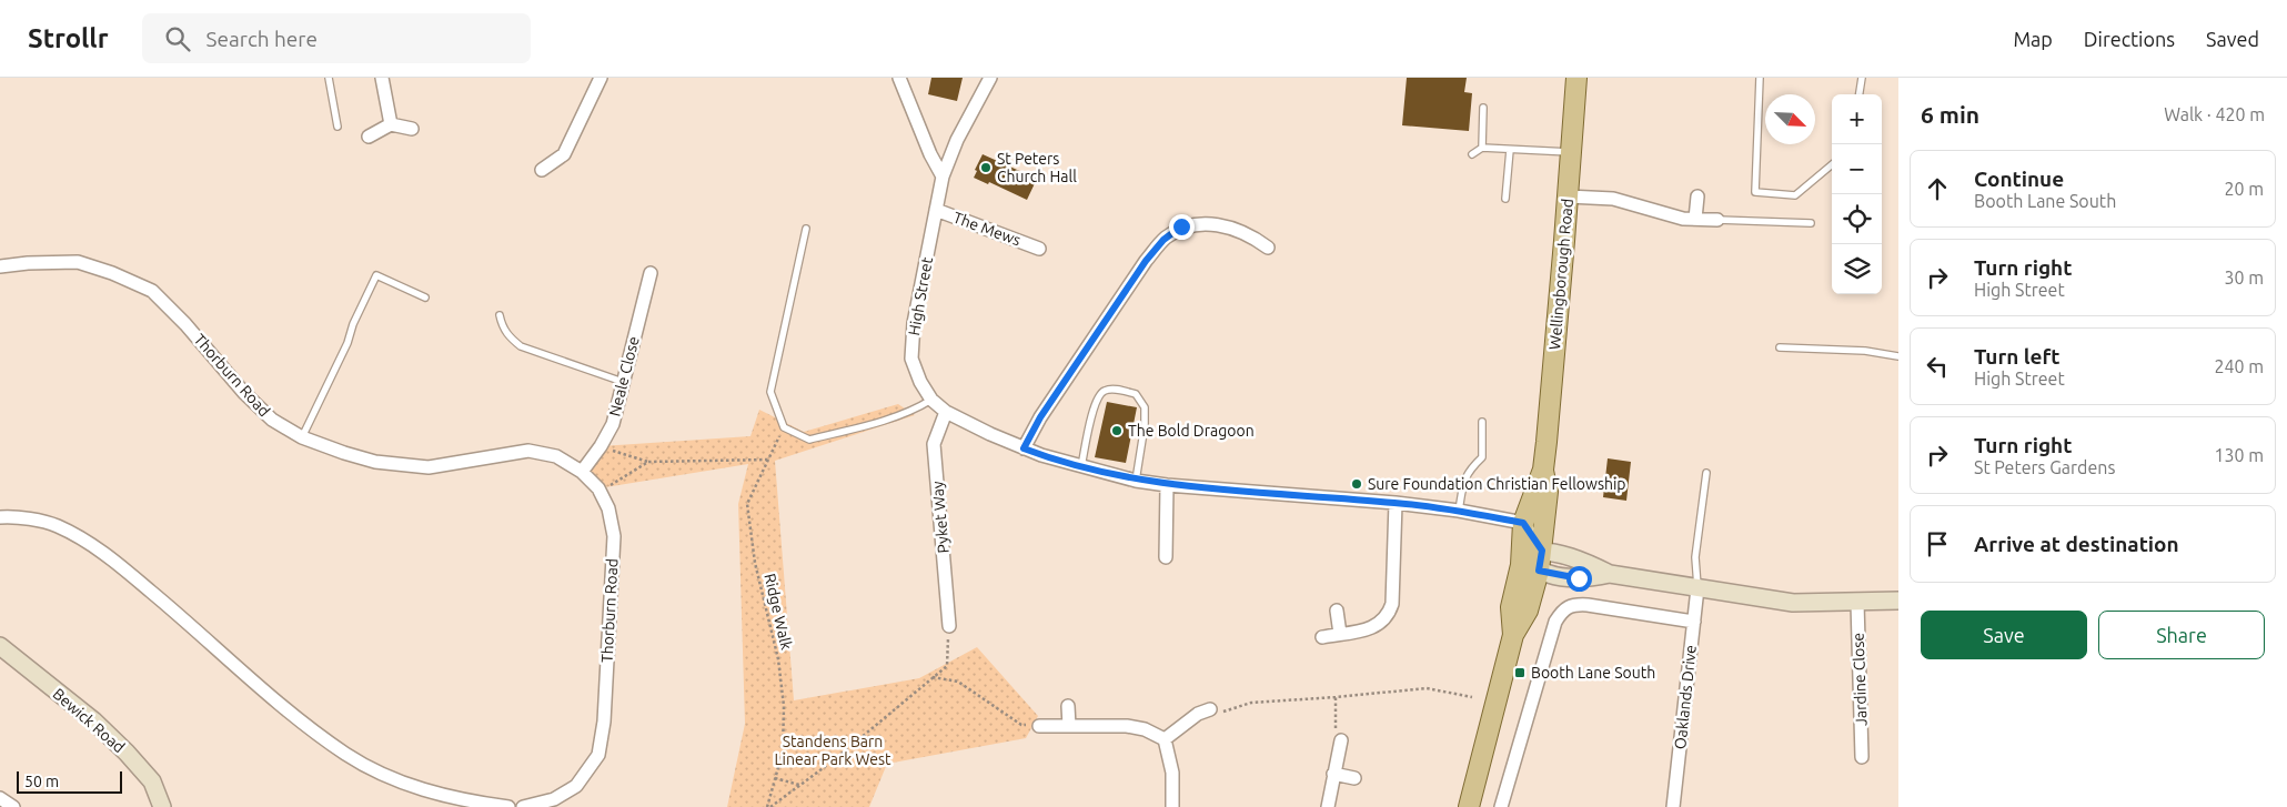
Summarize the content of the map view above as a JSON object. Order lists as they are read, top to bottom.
{
  "streets": {
    "main road": ["Wellingborough Road"],
    "street": [
      "The Mews",
      "High Street",
      "Thorburn Road",
      "Neale Close",
      "Pyket Way",
      "Jardine Close",
      "Oaklands Drive",
      "Bewick Road"
    ],
    "path": ["Ridge Walk"]
  },
  "crossings": [
    ["The Mews", "High Street"],
    ["Wellingborough Road", "High Street"],
    ["High Street", "Pyket Way"],
    ["Thorburn Road", "Neale Close"]
  ],
  "parks": ["Standens Barn Linear Park West"],
  "places": {
    "other": ["St Peters Church Hall", "The Bold Dragoon", "Sure Foundation Christian Fellowship"],
    "transit": ["Booth Lane South"]
  },
  "scale_bar": "50 m",
  "north": "bottom right",
  "page": {
    "header": "Strollr",
    "search": "Search here",
    "nav": ["Map", "Directions", "Saved"],
    "heading": ["6 min", "Walk · 420 m"],
    "map_buttons": ["+", "−"],
    "list": [
      ["Continue", "Booth Lane South", "20 m"],
      ["Turn right", "High Street", "30 m"],
      ["Turn left", "High Street", "240 m"],
      ["Turn right", "St Peters Gardens", "130 m"],
      "Arrive at destination"
    ],
    "buttons": ["Save", "Share"],
    "scale": "50 m"
  }
}
